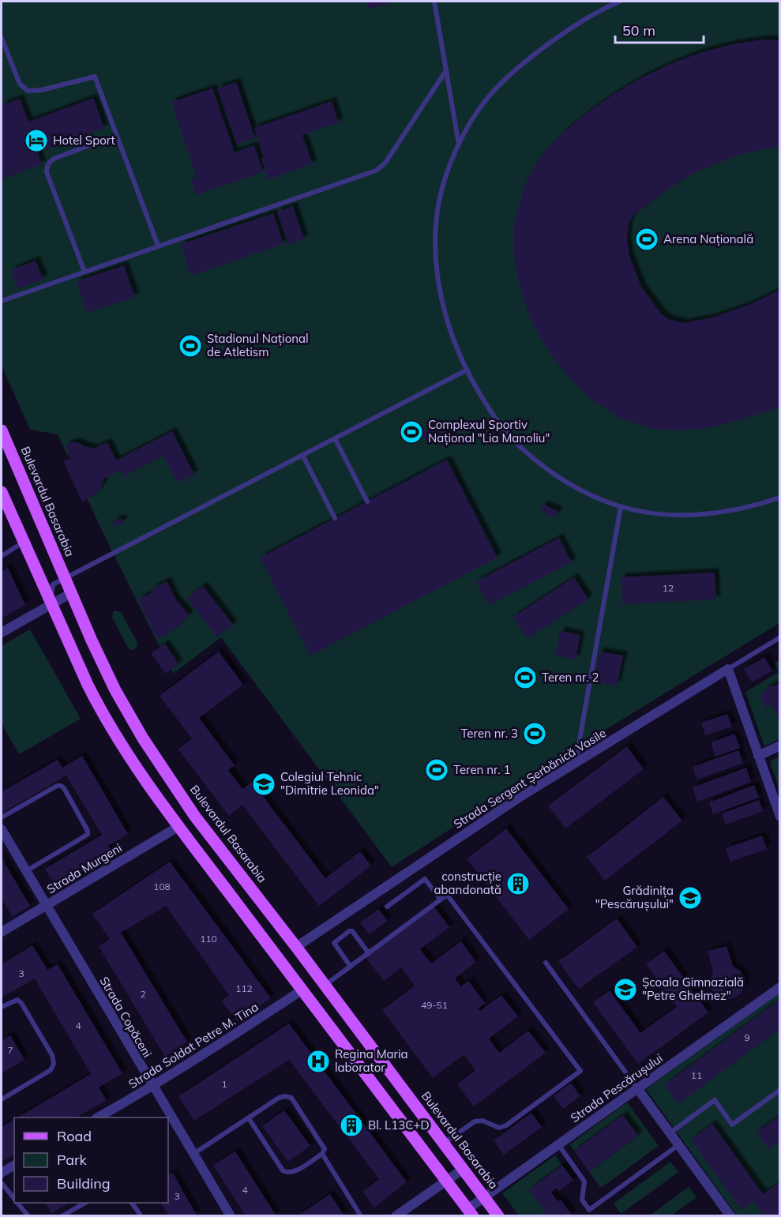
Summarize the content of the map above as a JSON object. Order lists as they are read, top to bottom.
{
  "streets": {
    "main road": ["Bulevardul Basarabia"],
    "street": [
      "Strada Sergent Șerbănică Vasile",
      "Strada Murgeni",
      "Strada Copăceni",
      "Strada Soldat Petre M. Tina",
      "Strada Pescărușului"
    ]
  },
  "crossings": [
    ["Bulevardul Basarabia", "Strada Sergent Șerbănică Vasile"],
    ["Bulevardul Basarabia", "Strada Pescărușului"],
    ["Strada Murgeni", "Strada Copăceni"],
    ["Strada Copăceni", "Strada Soldat Petre M. Tina"]
  ],
  "places": {
    "hotel": ["Hotel Sport"],
    "sports": [
      "Arena Națională",
      "Stadionul Național de Atletism",
      "Complexul Sportiv Național \"Lia Manoliu\"",
      "Teren nr. 2",
      "Teren nr. 3",
      "Teren nr. 1"
    ],
    "school or university": ["Colegiul Tehnic \"Dimitrie Leonida\"", "Grădinița \"Pescărușului\"", "Școala Gimnazială \"Petre Ghelmez\""],
    "building": ["construcție abandonată", "Bl. L13C+D"],
    "hospital": ["Regina Maria laborator"]
  },
  "house_numbers": [
    "12",
    "108",
    "110",
    "3",
    "112",
    "2",
    "49-51",
    "4",
    "9",
    "7",
    "11",
    "1",
    "4",
    "3"
  ],
  "legend": ["Road", "Park", "Building"],
  "scale_bar": "50 m"
}
